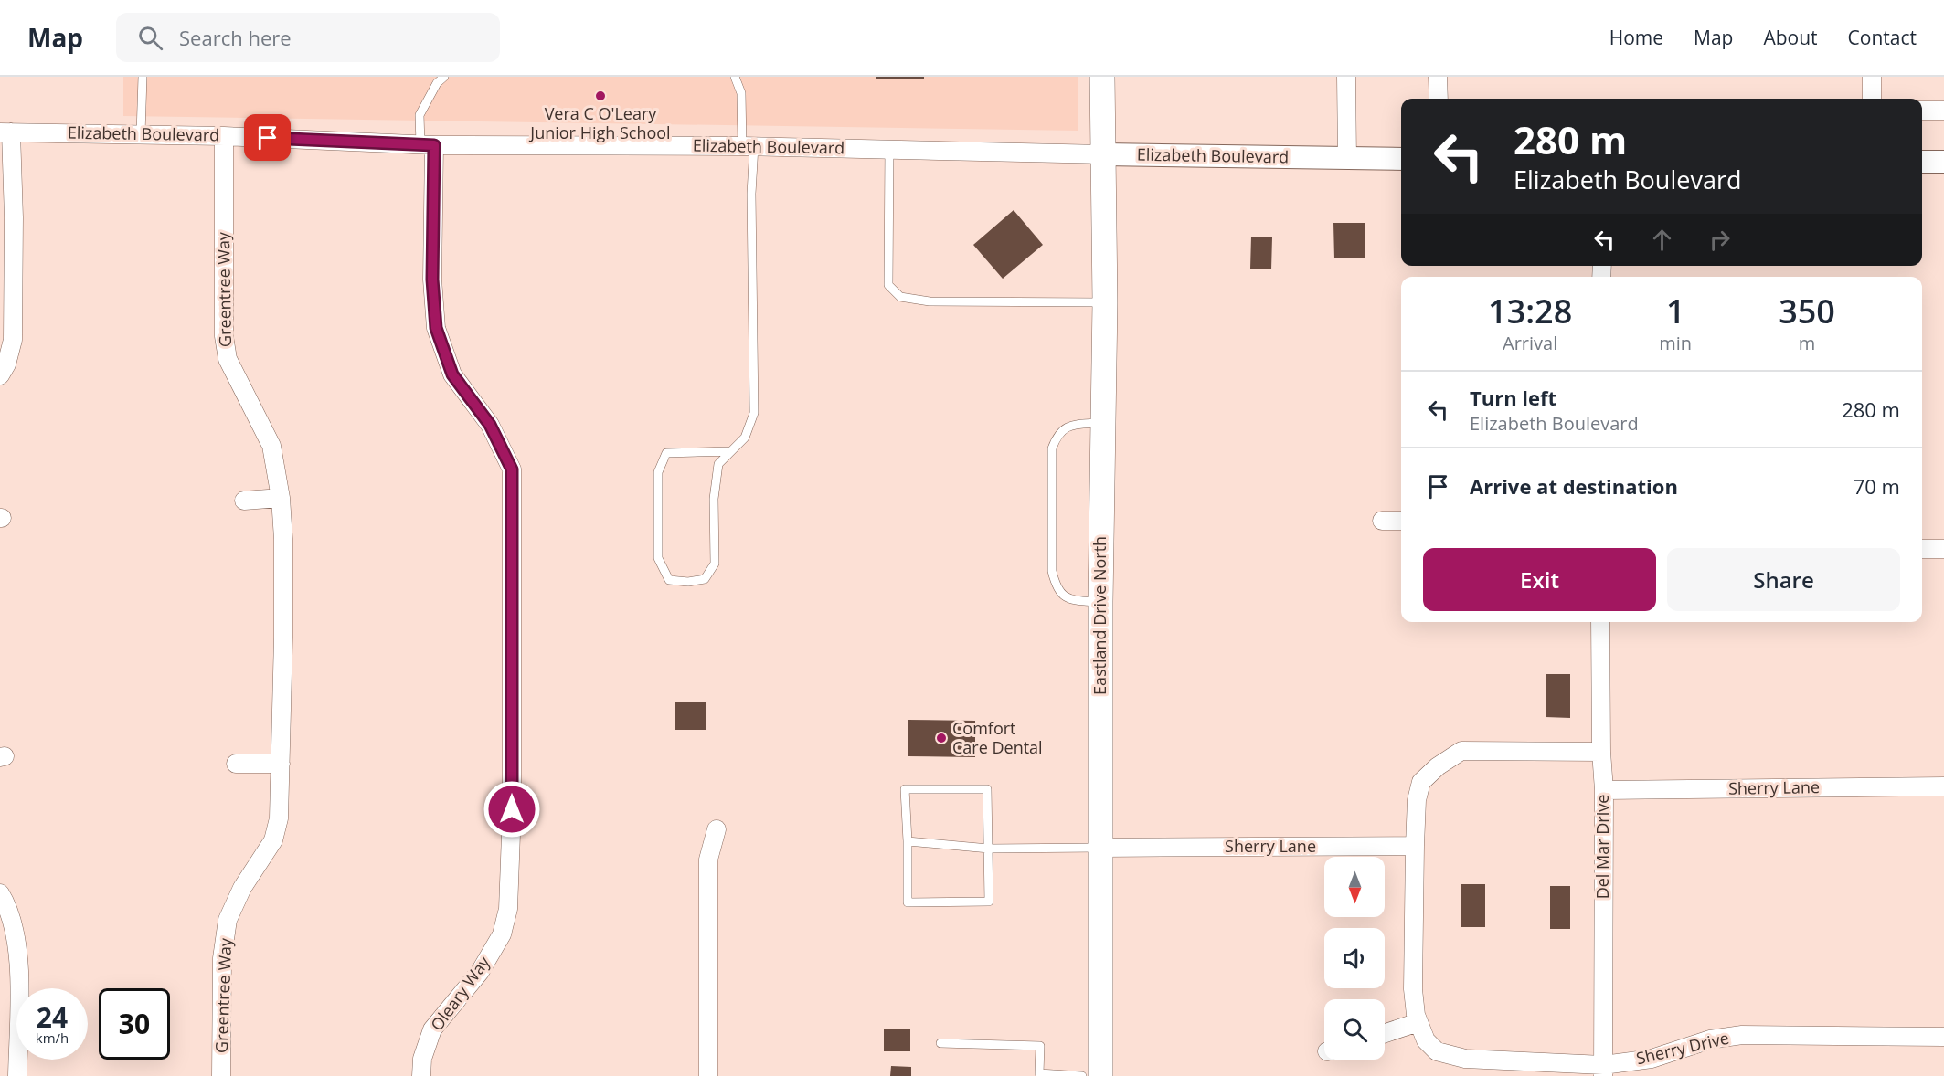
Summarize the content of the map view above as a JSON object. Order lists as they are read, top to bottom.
{
  "streets": {
    "main road": ["Eastland Drive North"],
    "street": [
      "Elizabeth Boulevard",
      "Greentree Way",
      "Sherry Lane",
      "Del Mar Drive",
      "Oleary Way",
      "Sherry Drive"
    ]
  },
  "crossings": [
    ["Elizabeth Boulevard", "Greentree Way"],
    ["Elizabeth Boulevard", "Eastland Drive North"],
    ["Elizabeth Boulevard", "Oleary Way"],
    ["Eastland Drive North", "Sherry Lane"],
    ["Sherry Lane", "Del Mar Drive"],
    ["Sherry Lane", "Sherry Drive"],
    ["Del Mar Drive", "Sherry Drive"]
  ],
  "places": ["Vera C O'Leary Junior High School", "Comfort Care Dental"],
  "north": "bottom",
  "page": {
    "header": "Map",
    "search": "Search here",
    "nav": [
      "Home",
      "Map",
      "About",
      "Contact"
    ],
    "turn": ["280 m", "Elizabeth Boulevard"],
    "eta": [
      "13:28",
      "Arrival",
      "1",
      "min",
      "350",
      "m"
    ],
    "list": [
      {
        "name": "Turn left",
        "note": "Elizabeth Boulevard",
        "value": "280 m"
      },
      {
        "name": "Arrive at destination",
        "value": "70 m"
      }
    ],
    "buttons": ["Exit", "Share"],
    "speed": "24 km/h",
    "limit": "30"
  }
}
